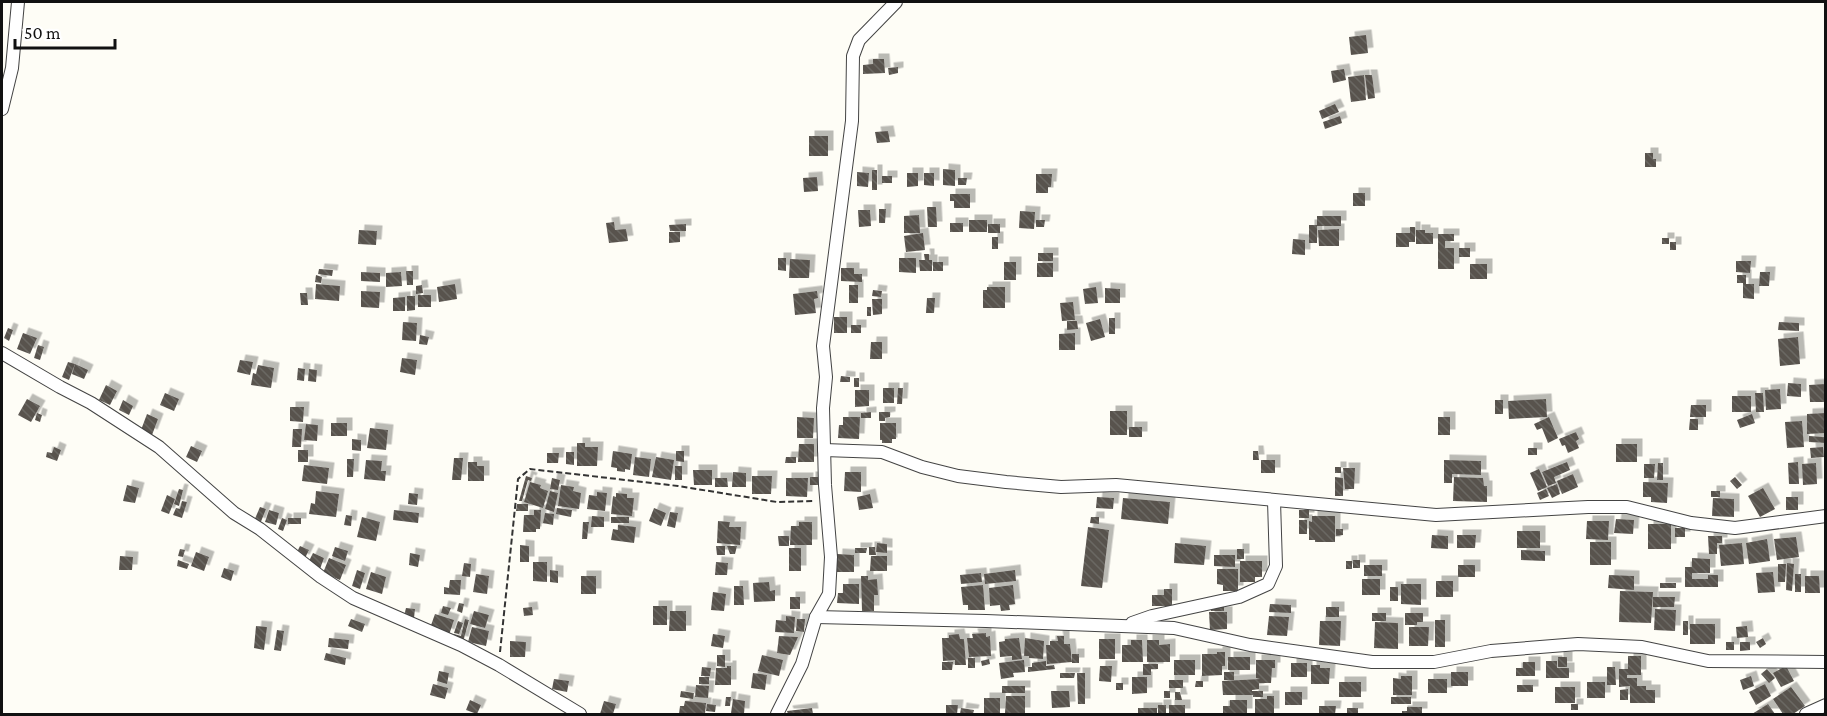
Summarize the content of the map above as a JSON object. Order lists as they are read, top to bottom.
{
  "scale_bar": "50 m"
}
